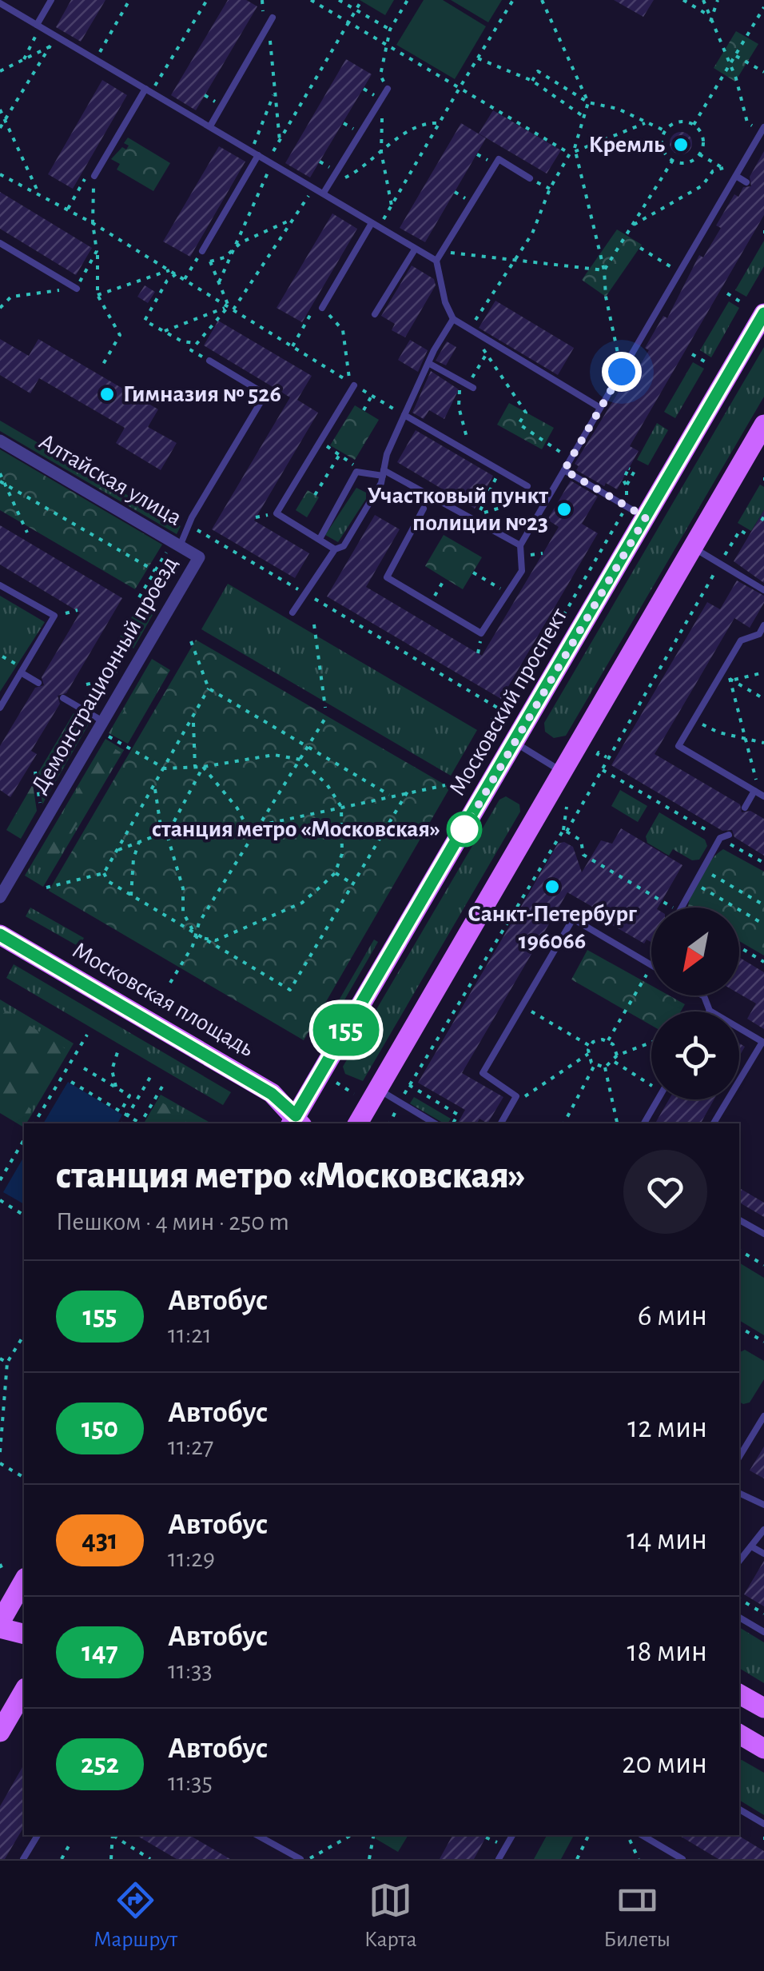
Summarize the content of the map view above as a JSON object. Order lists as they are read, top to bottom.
{
  "streets": {
    "main road": ["Московский проспект", "Московская площадь"],
    "street": ["Алтайская улица", "Демонстрационный проезд"]
  },
  "crossings": [
    ["Алтайская улица", "Демонстрационный проезд"],
    ["Московский проспект", "Московская площадь"]
  ],
  "places": [
    "Кремль",
    "Гимназия № 526",
    "Участковый пункт полиции №23",
    "станция метро «Московская»",
    "Санкт-Петербург 196066"
  ],
  "lines": ["bus line 155"],
  "north": "bottom left",
  "page": {
    "on_map": "155",
    "heading": ["станция метро «Московская»", "Пешком · 4 мин · 250 m"],
    "list": [
      {
        "mark": "155",
        "name": "Автобус",
        "note": "11:21",
        "value": "6 мин"
      },
      {
        "mark": "150",
        "name": "Автобус",
        "note": "11:27",
        "value": "12 мин"
      },
      {
        "mark": "431",
        "name": "Автобус",
        "note": "11:29",
        "value": "14 мин"
      },
      {
        "mark": "147",
        "name": "Автобус",
        "note": "11:33",
        "value": "18 мин"
      },
      {
        "mark": "252",
        "name": "Автобус",
        "note": "11:35",
        "value": "20 мин"
      }
    ],
    "tabs": ["Маршрут", "Карта", "Билеты"]
  }
}
